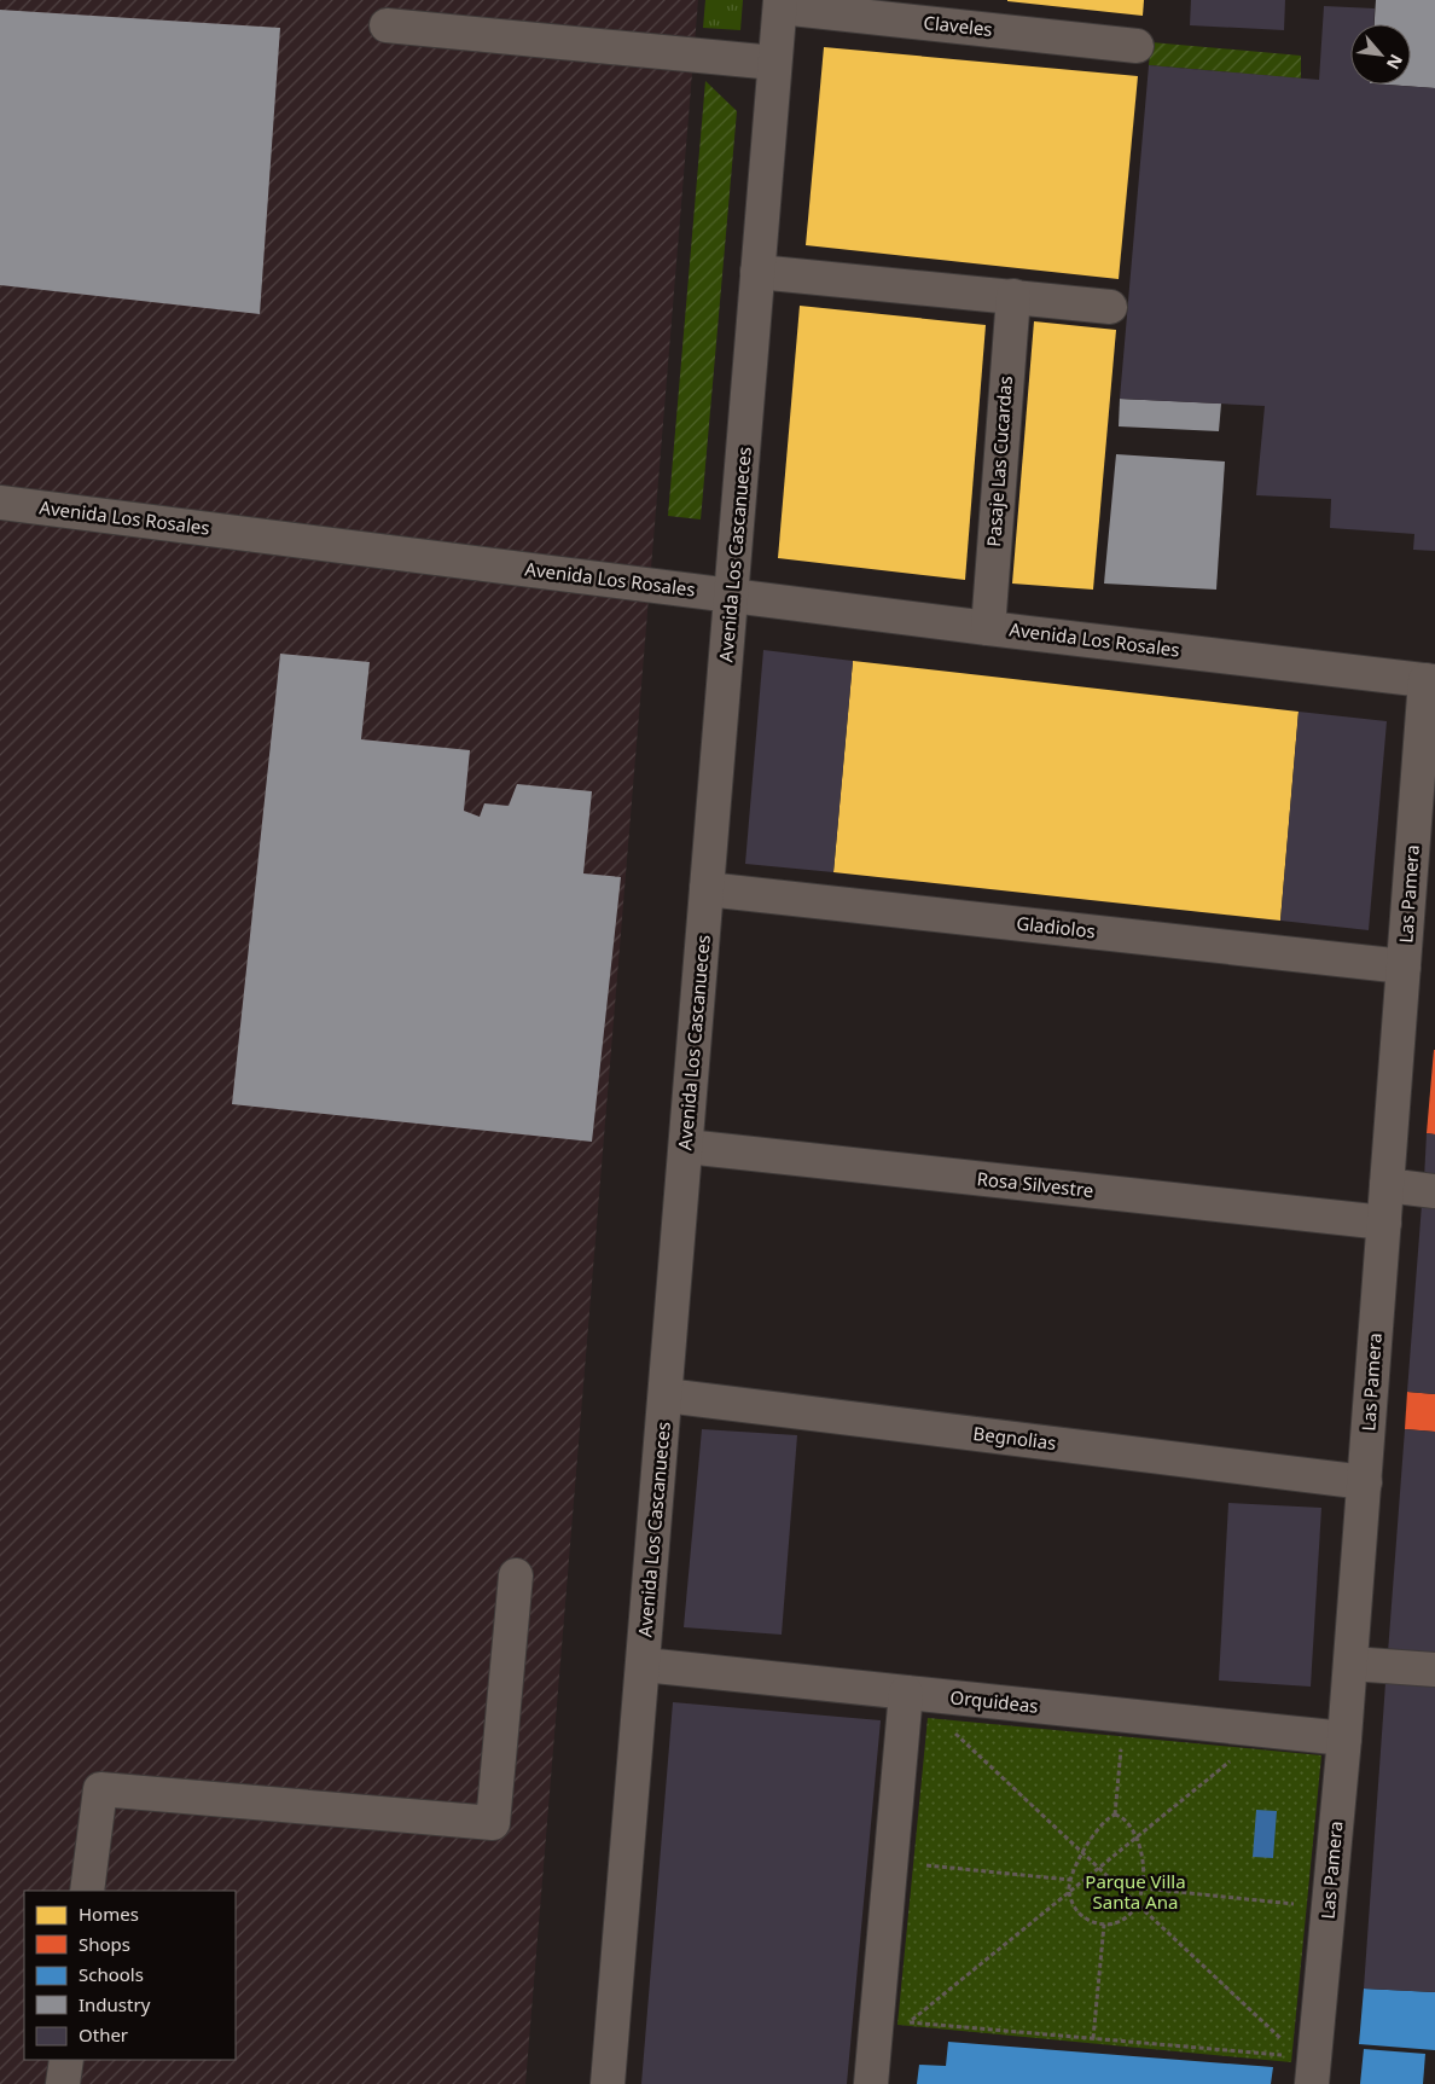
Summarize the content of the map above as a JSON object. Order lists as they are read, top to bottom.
{
  "streets": {
    "street": [
      "Claveles",
      "Pasaje Las Cucardas",
      "Avenida Los Rosales",
      "Avenida Los Cascanueces",
      "Las Pamera",
      "Gladiolos",
      "Rosa Silvestre",
      "Begnolias",
      "Orquideas"
    ]
  },
  "crossings": [
    ["Claveles", "Avenida Los Cascanueces"],
    ["Pasaje Las Cucardas", "Avenida Los Rosales"],
    ["Avenida Los Rosales", "Avenida Los Cascanueces"],
    ["Avenida Los Rosales", "Las Pamera"],
    ["Avenida Los Cascanueces", "Gladiolos"],
    ["Avenida Los Cascanueces", "Rosa Silvestre"],
    ["Avenida Los Cascanueces", "Begnolias"],
    ["Avenida Los Cascanueces", "Orquideas"],
    ["Las Pamera", "Gladiolos"],
    ["Las Pamera", "Rosa Silvestre"],
    ["Las Pamera", "Begnolias"],
    ["Las Pamera", "Orquideas"]
  ],
  "parks": ["Parque Villa Santa Ana"],
  "legend": [
    "Homes",
    "Shops",
    "Schools",
    "Industry",
    "Other"
  ],
  "north": "bottom right"
}
